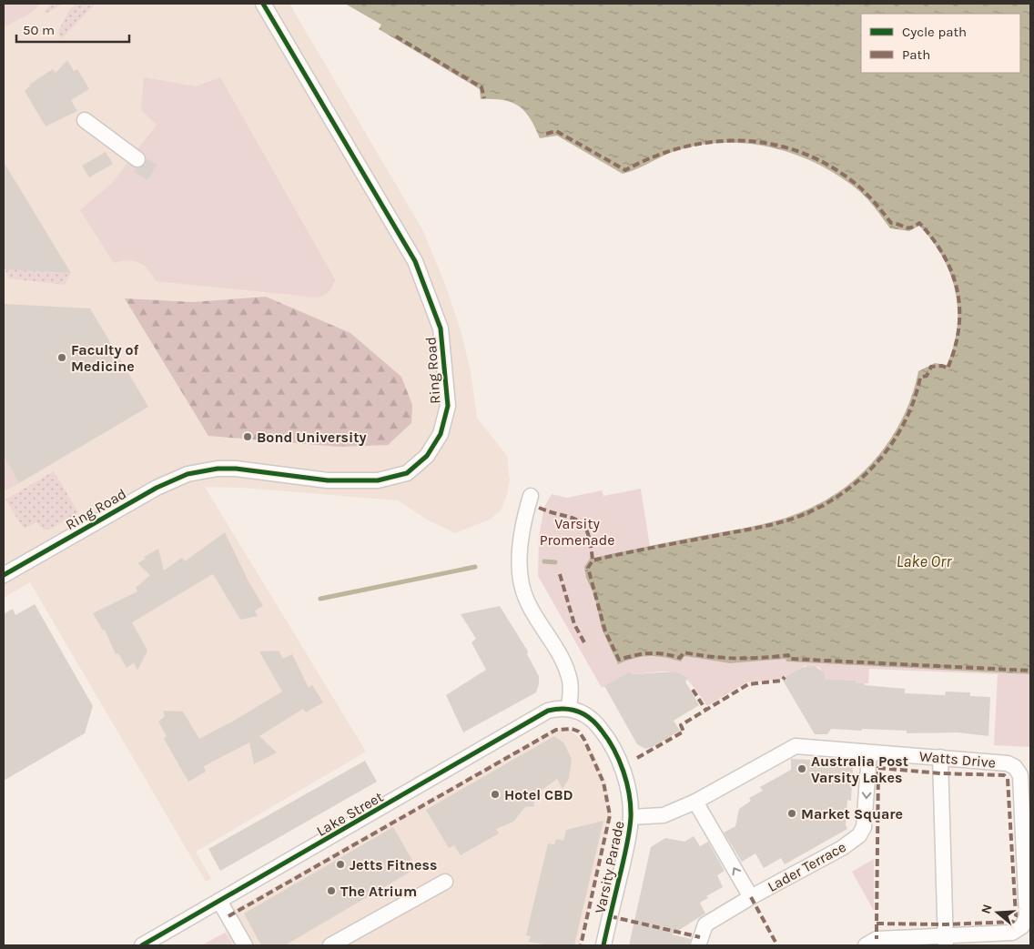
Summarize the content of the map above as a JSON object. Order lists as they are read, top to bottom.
{
  "streets": {
    "street": [
      "Ring Road",
      "Watts Drive",
      "Lake Street",
      "Lader Terrace",
      "Varsity Parade"
    ]
  },
  "crossings": [
    ["Watts Drive", "Lader Terrace"],
    ["Lake Street", "Varsity Parade"]
  ],
  "water": ["Lake Orr"],
  "parks": ["Varsity Promenade"],
  "places": [
    "Faculty of Medicine",
    "Bond University",
    "Australia Post Varsity Lakes",
    "Hotel CBD",
    "Market Square",
    "Jetts Fitness",
    "The Atrium"
  ],
  "legend": ["Cycle path", "Path"],
  "scale_bar": "50 m",
  "north": "left"
}
